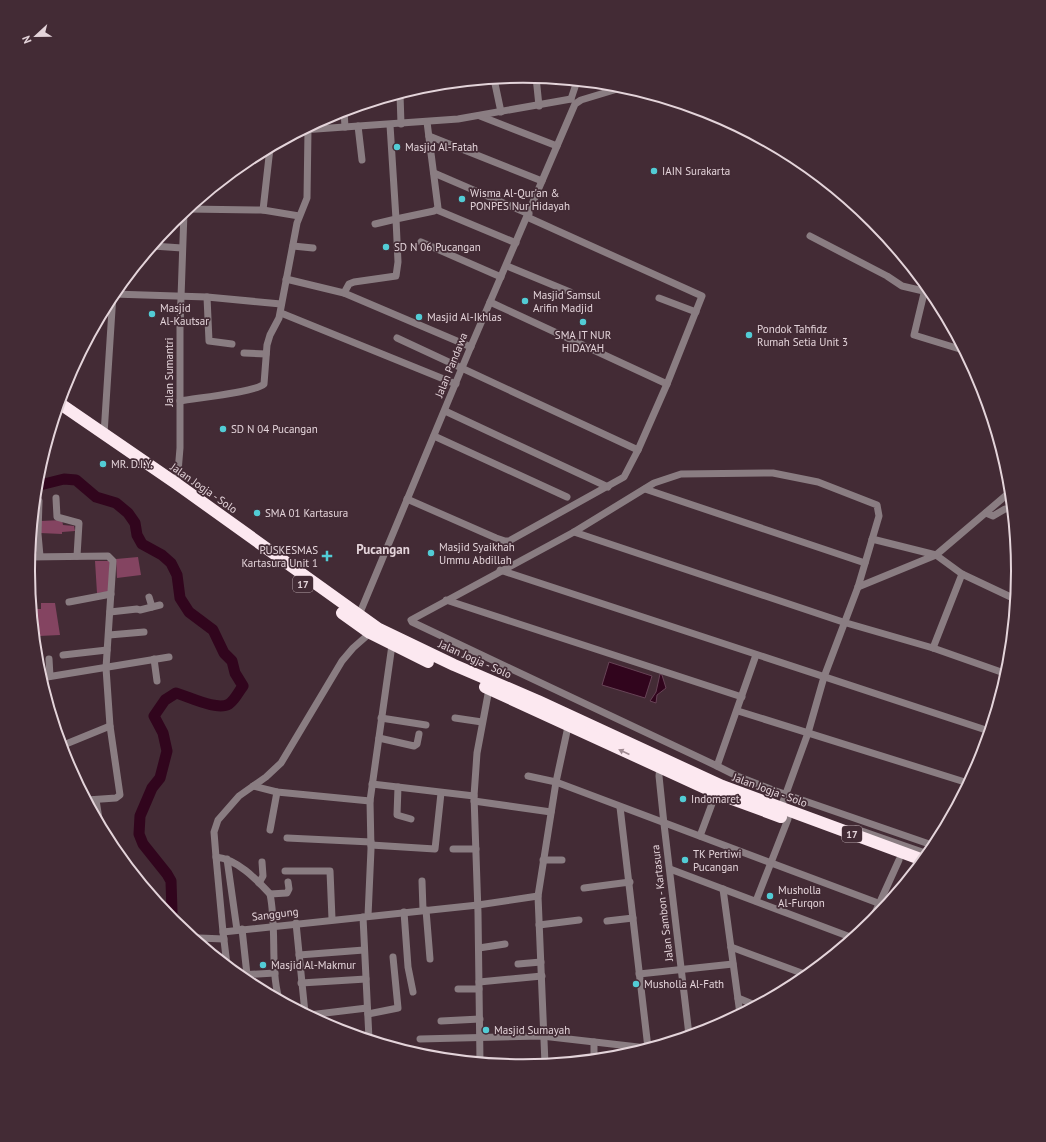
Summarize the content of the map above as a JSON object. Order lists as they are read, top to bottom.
{
  "streets": {
    "highway": ["Jalan Jogja - Solo", "17"],
    "street": [
      "Jalan Pandawa",
      "Jalan Sumantri",
      "Jalan Sambon - Kartasura",
      "Sanggung"
    ]
  },
  "crossings": [
    ["Jalan Pandawa", "Jalan Jogja - Solo"],
    ["Jalan Sumantri", "Jalan Jogja - Solo"],
    ["Jalan Jogja - Solo", "Jalan Sambon - Kartasura"]
  ],
  "districts": ["Pucangan"],
  "places": {
    "other": [
      "Masjid Al-Fatah",
      "IAIN Surakarta",
      "Wisma Al-Qur'an & PONPES Nur Hidayah",
      "SD N 06 Pucangan",
      "Masjid Samsul Arifin Madjid",
      "Masjid Al-Kautsar",
      "Masjid Al-Ikhlas",
      "SMA IT NUR HIDAYAH",
      "Pondok Tahfidz Rumah Setia Unit 3",
      "SD N 04 Pucangan",
      "MR. D.I.Y.",
      "SMA 01 Kartasura",
      "Masjid Syaikhah Ummu Abdillah",
      "Indomaret",
      "TK Pertiwi Pucangan",
      "Musholla Al-Furqon",
      "Masjid Al-Makmur",
      "Musholla Al-Fath",
      "Masjid Sumayah"
    ],
    "health": ["PUSKESMAS Kartasura Unit 1"]
  },
  "north": "left"
}
